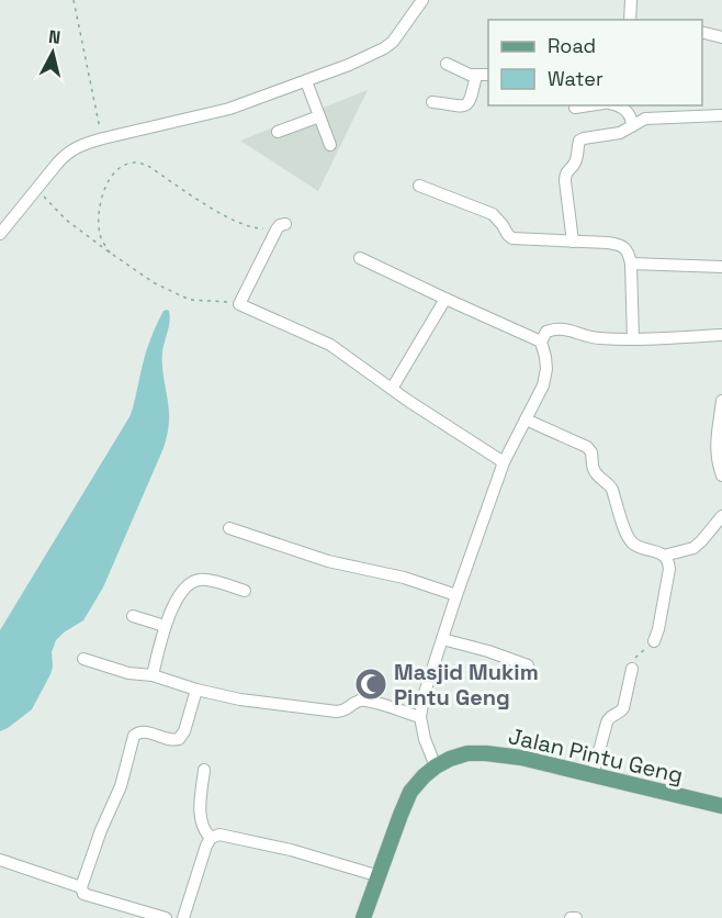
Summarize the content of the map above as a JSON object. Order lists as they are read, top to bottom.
{
  "streets": {
    "main road": ["Jalan Pintu Geng"]
  },
  "places": {
    "mosque": ["Masjid Mukim Pintu Geng"]
  },
  "legend": ["Road", "Water"],
  "north": "top"
}
